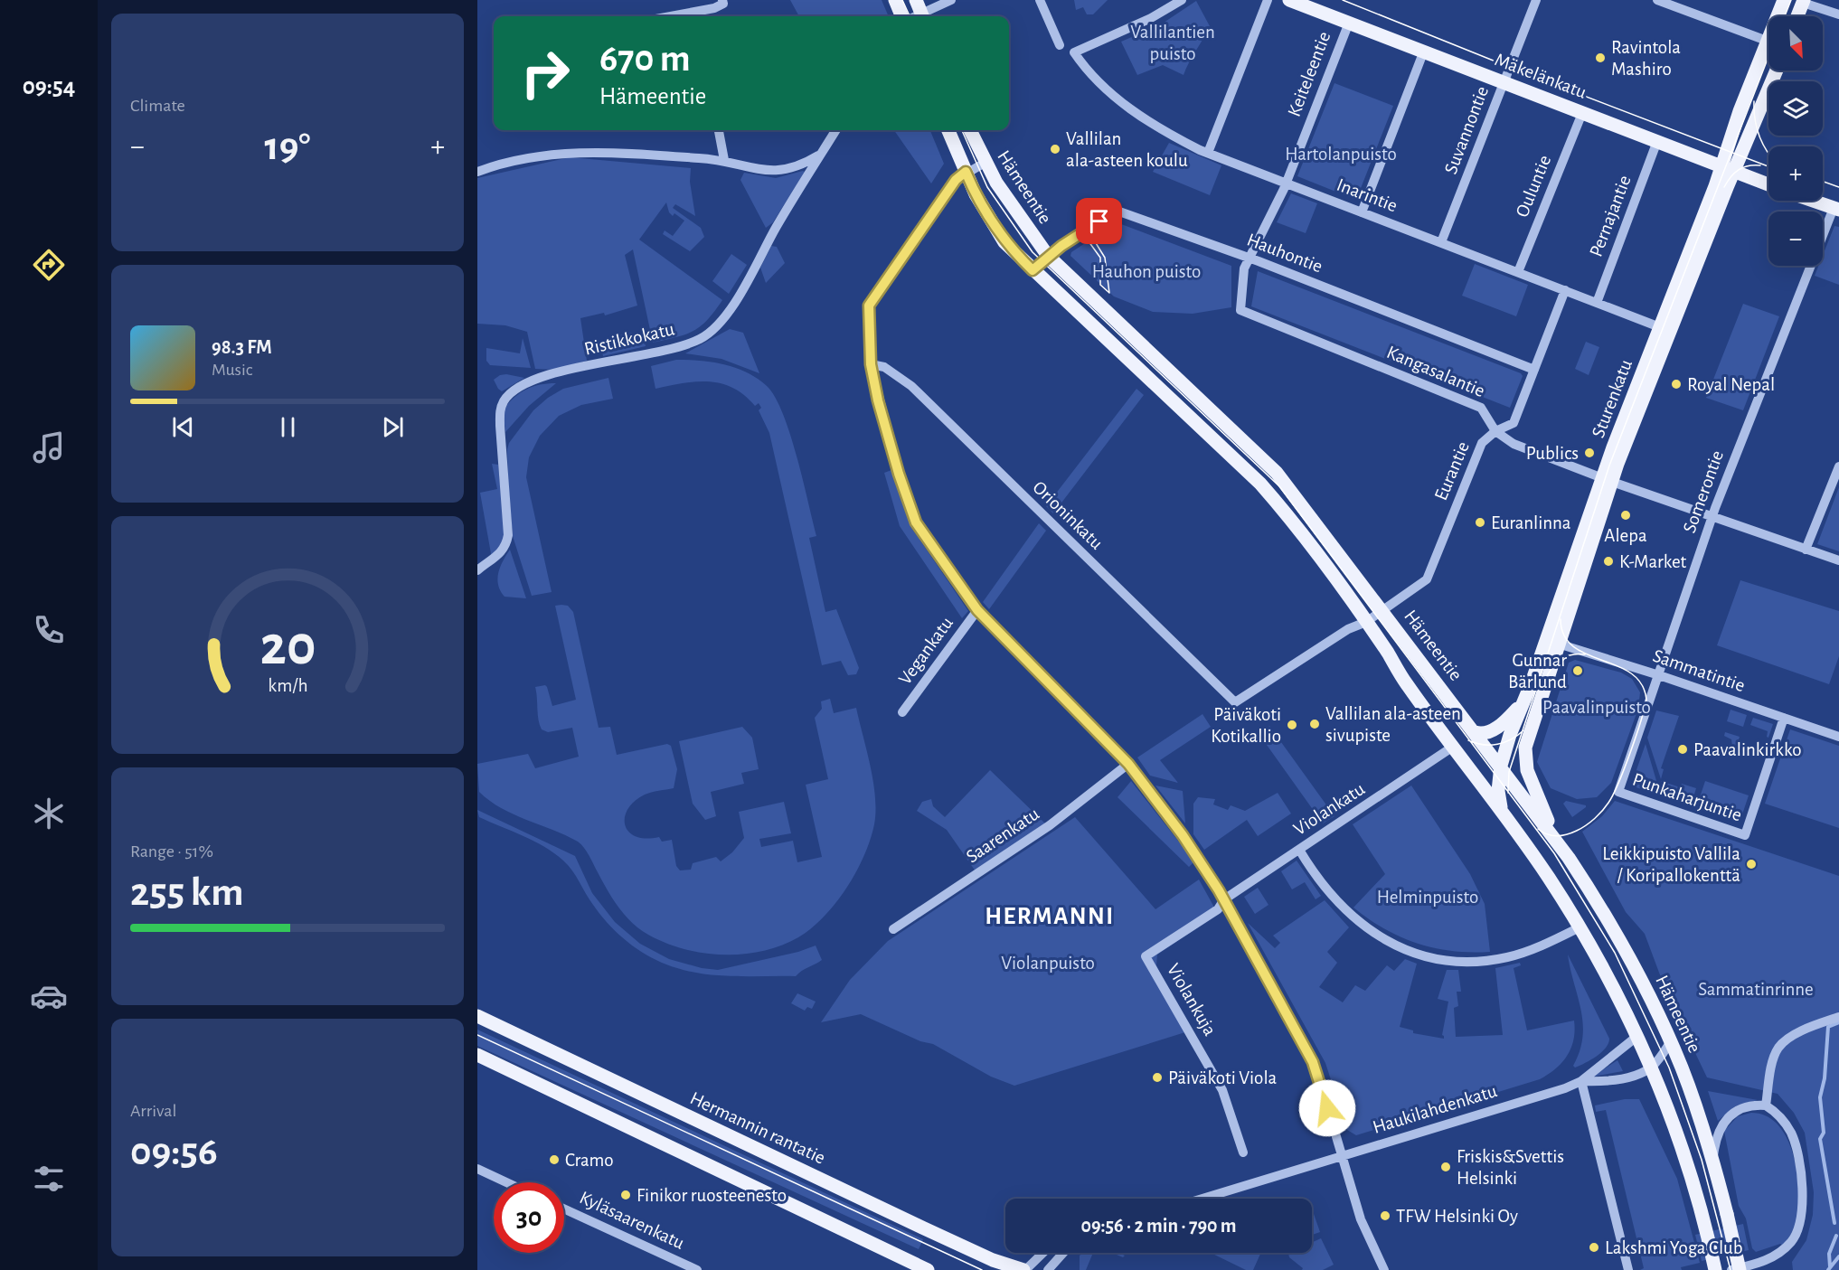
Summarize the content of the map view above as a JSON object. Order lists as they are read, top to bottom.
{
  "streets": {
    "main road": [
      "Mäkelänkatu",
      "Hämeentie",
      "Sturenkatu",
      "Hermannin rantatie"
    ],
    "street": [
      "Keiteleentie",
      "Suvannontie",
      "Ouluntie",
      "Inarintie",
      "Pernajantie",
      "Hauhontie",
      "Ristikkokatu",
      "Kangasalantie",
      "Eurantie",
      "Somerontie",
      "Orioninkatu",
      "Vegankatu",
      "Sammatintie",
      "Punkaharjuntie",
      "Violankatu",
      "Saarenkatu",
      "Violankuja",
      "Haukilahdenkatu",
      "Kyläsaarenkatu"
    ]
  },
  "crossings": [
    ["Keiteleentie", "Mäkelänkatu"],
    ["Keiteleentie", "Inarintie"],
    ["Keiteleentie", "Hauhontie"],
    ["Keiteleentie", "Kangasalantie"],
    ["Mäkelänkatu", "Suvannontie"],
    ["Mäkelänkatu", "Ouluntie"],
    ["Mäkelänkatu", "Pernajantie"],
    ["Mäkelänkatu", "Sturenkatu"],
    ["Suvannontie", "Inarintie"],
    ["Ouluntie", "Inarintie"],
    ["Hämeentie", "Hauhontie"],
    ["Hämeentie", "Sturenkatu"],
    ["Hämeentie", "Eurantie"],
    ["Inarintie", "Pernajantie"],
    ["Inarintie", "Sturenkatu"],
    ["Inarintie", "Eurantie"],
    ["Hauhontie", "Kangasalantie"],
    ["Hauhontie", "Eurantie"],
    ["Kangasalantie", "Sturenkatu"],
    ["Kangasalantie", "Eurantie"],
    ["Kangasalantie", "Somerontie"],
    ["Sturenkatu", "Sammatintie"],
    ["Eurantie", "Orioninkatu"],
    ["Somerontie", "Sammatintie"],
    ["Somerontie", "Punkaharjuntie"],
    ["Sammatintie", "Punkaharjuntie"],
    ["Violankatu", "Violankuja"]
  ],
  "districts": ["HERMANNI"],
  "parks": [
    "Vallilantien puisto",
    "Hartolanpuisto",
    "Hauhon puisto",
    "Paavalinpuisto",
    "Helminpuisto",
    "Violanpuisto",
    "Sammatinrinne"
  ],
  "places": [
    "Ravintola Mashiro",
    "Vallilan ala-asteen koulu",
    "Royal Nepal",
    "Publics",
    "Alepa",
    "Euranlinna",
    "K-Market",
    "Gunnar Bärlund",
    "Vallilan ala-asteen sivupiste",
    "Päiväkoti Kotikallio",
    "Paavalinkirkko",
    "Leikkipuisto Vallila / Koripallokenttä",
    "Päiväkoti Viola",
    "Cramo",
    "Friskis&Svettis Helsinki",
    "Finikor ruosteenesto",
    "TFW Helsinki Oy",
    "Lakshmi Yoga Club"
  ],
  "north": "bottom right",
  "page": {
    "tabs": "09:54",
    "tile": [
      "Climate",
      ["Range · 51%", "255 km"],
      ["Arrival", "09:56"]
    ],
    "map_buttons": ["+", "−"],
    "turn": ["670 m", "Hämeentie"],
    "heat": ["−", "19°", "+"],
    "song": ["98.3 FM", "Music"],
    "limit": "30",
    "trip": "09:56 · 2 min · 790 m",
    "gauge": ["20", "km/h"]
  }
}
